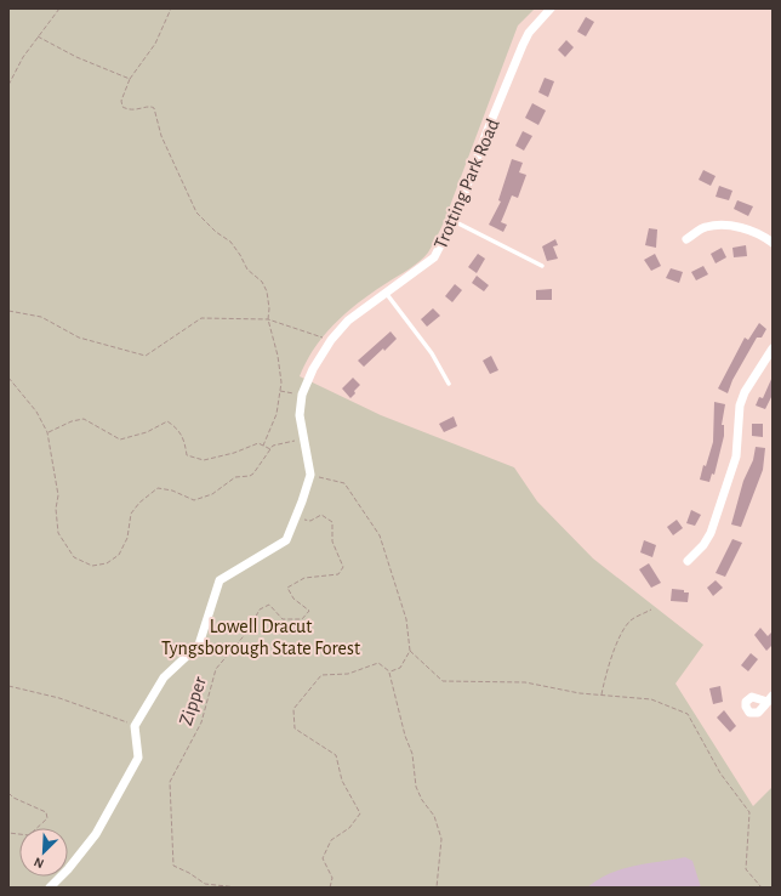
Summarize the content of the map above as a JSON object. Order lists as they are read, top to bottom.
{
  "streets": {
    "street": ["Trotting Park Road"],
    "path": ["Zipper"]
  },
  "crossings": [
    ["Trotting Park Road", "Zipper"]
  ],
  "parks": ["Lowell Dracut Tyngsborough State Forest"],
  "north": "bottom left"
}
